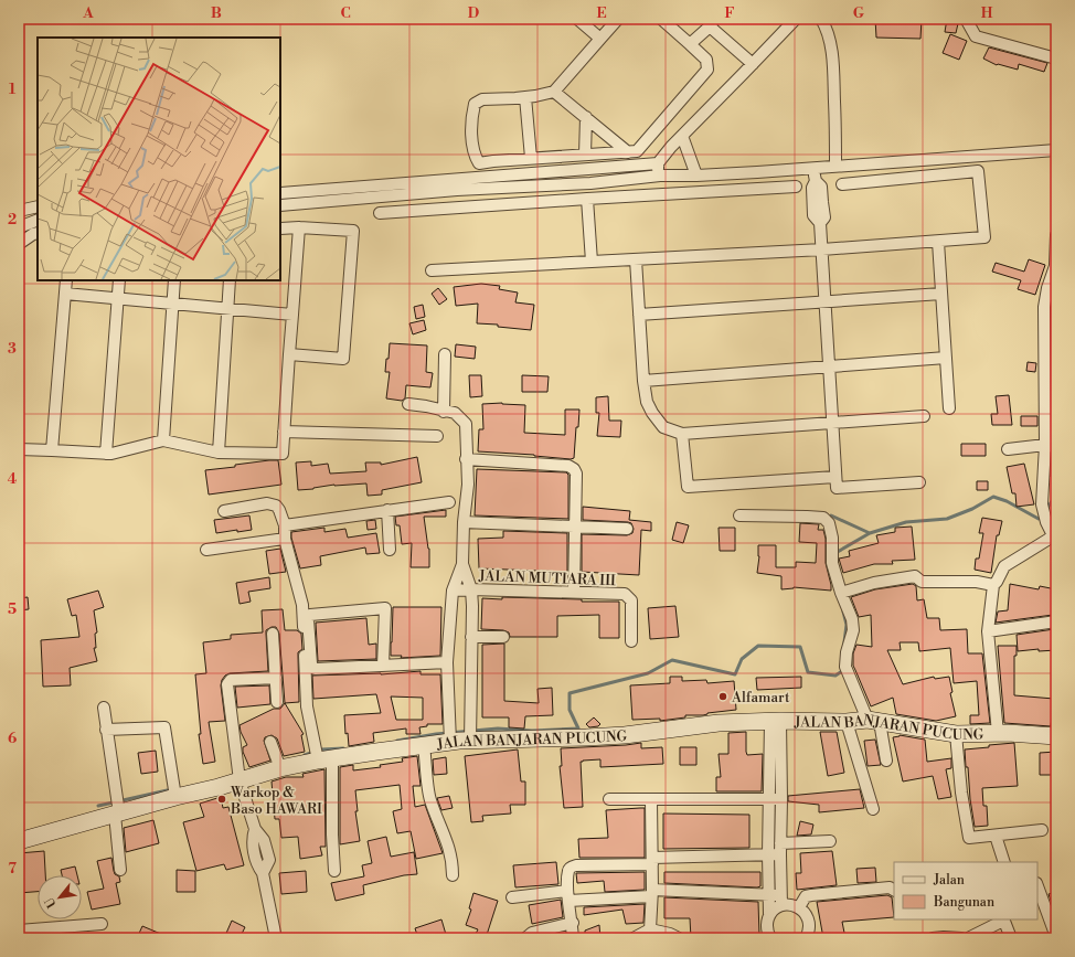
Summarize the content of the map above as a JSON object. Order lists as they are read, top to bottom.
{
  "streets": {
    "street": ["JALAN MUTIARA III", "JALAN BANJARAN PUCUNG"]
  },
  "places": ["Alfamart", "Warkop & Baso HAWARI"],
  "legend": ["Jalan", "Bangunan"],
  "north": "bottom left",
  "grid": {
    "columns": [
      "A",
      "B",
      "C",
      "D",
      "E",
      "F",
      "G",
      "H"
    ],
    "rows": [
      "1",
      "2",
      "3",
      "4",
      "5",
      "6",
      "7"
    ]
  }
}
